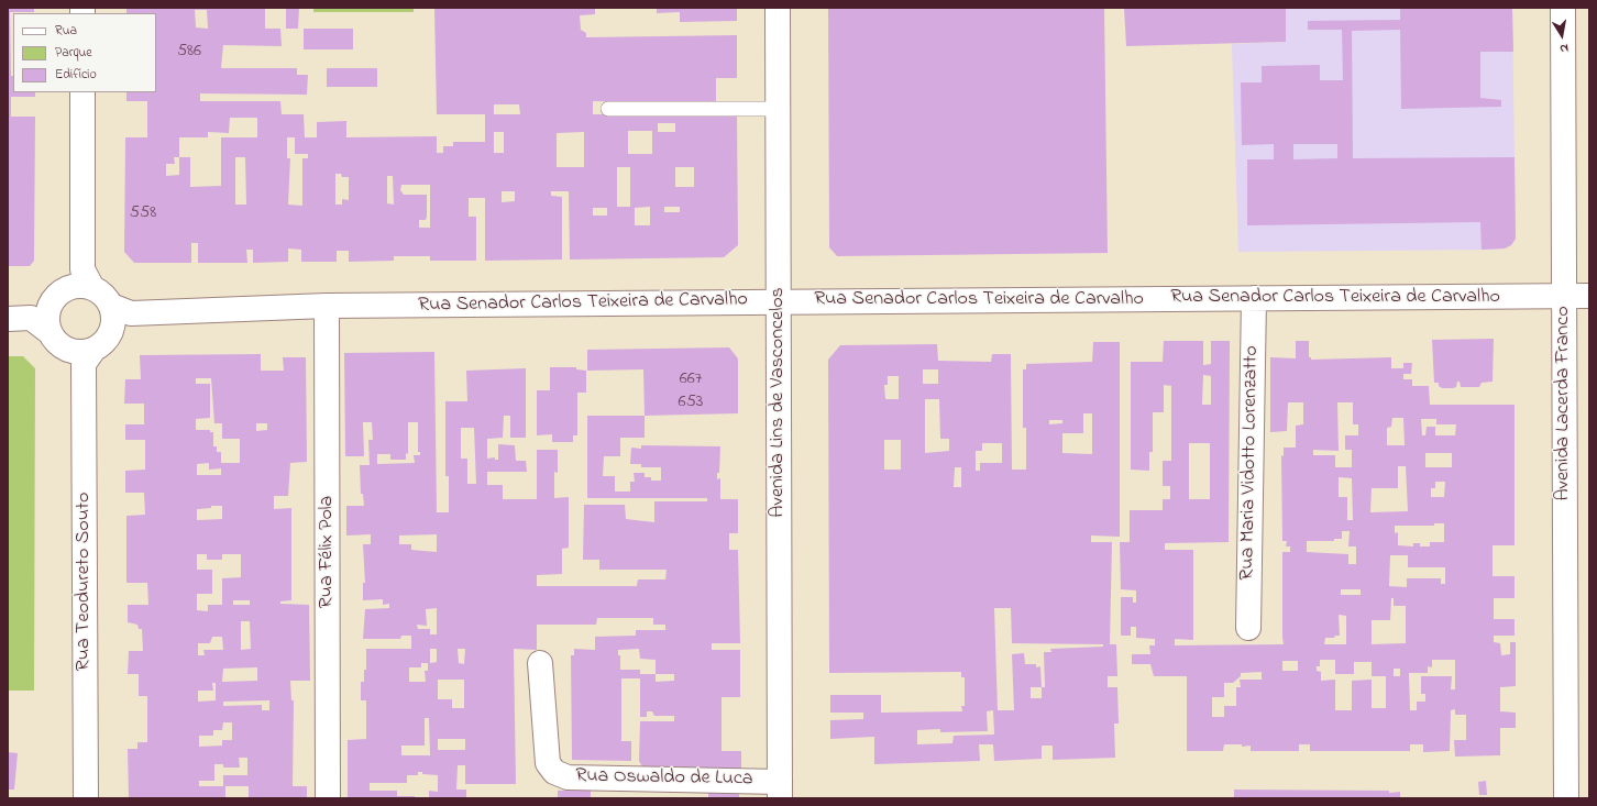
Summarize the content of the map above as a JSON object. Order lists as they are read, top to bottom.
{
  "streets": {
    "street": [
      "Rua Senador Carlos Teixeira de Carvalho",
      "Avenida Lins de Vasconcelos",
      "Avenida Lacerda Franco",
      "Rua Maria Vidotto Lorenzatto",
      "Rua Félix Pola",
      "Rua Teodureto Souto",
      "Rua Oswaldo de Luca"
    ]
  },
  "crossings": [
    ["Rua Senador Carlos Teixeira de Carvalho", "Avenida Lins de Vasconcelos"],
    ["Rua Senador Carlos Teixeira de Carvalho", "Avenida Lacerda Franco"],
    ["Rua Senador Carlos Teixeira de Carvalho", "Rua Maria Vidotto Lorenzatto"],
    ["Rua Senador Carlos Teixeira de Carvalho", "Rua Félix Pola"],
    ["Rua Senador Carlos Teixeira de Carvalho", "Rua Teodureto Souto"],
    ["Avenida Lins de Vasconcelos", "Rua Oswaldo de Luca"]
  ],
  "house_numbers": [
    "586",
    "558",
    "667",
    "653"
  ],
  "legend": ["Rua", "Parque", "Edifício"],
  "north": "bottom"
}
